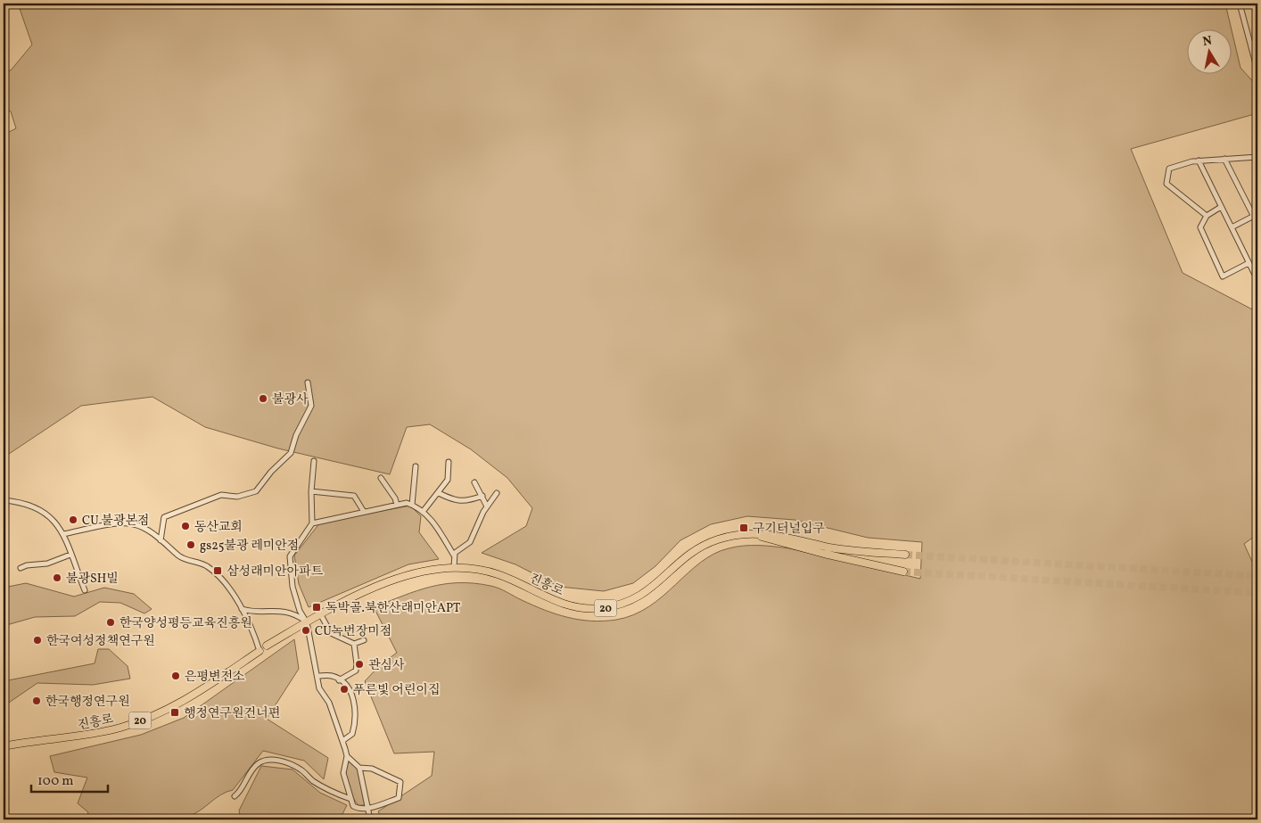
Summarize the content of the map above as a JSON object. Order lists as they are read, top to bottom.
{
  "streets": {
    "main road": ["진흥로", "20"]
  },
  "places": {
    "other": [
      "불광사",
      "CU 불광본점",
      "동산교회",
      "gs25불광 레미안점",
      "불광SH빌",
      "한국양성평등교육진흥원",
      "CU녹번장미점",
      "한국여성정책연구원",
      "관심사",
      "은평변전소",
      "푸른빛 어린이집",
      "한국행정연구원"
    ],
    "transit": [
      "구기터널입구",
      "삼성래미안아파트",
      "독박골.북한산래미안APT",
      "행정연구원건너편"
    ]
  },
  "scale_bar": "100 m",
  "north": "top"
}
